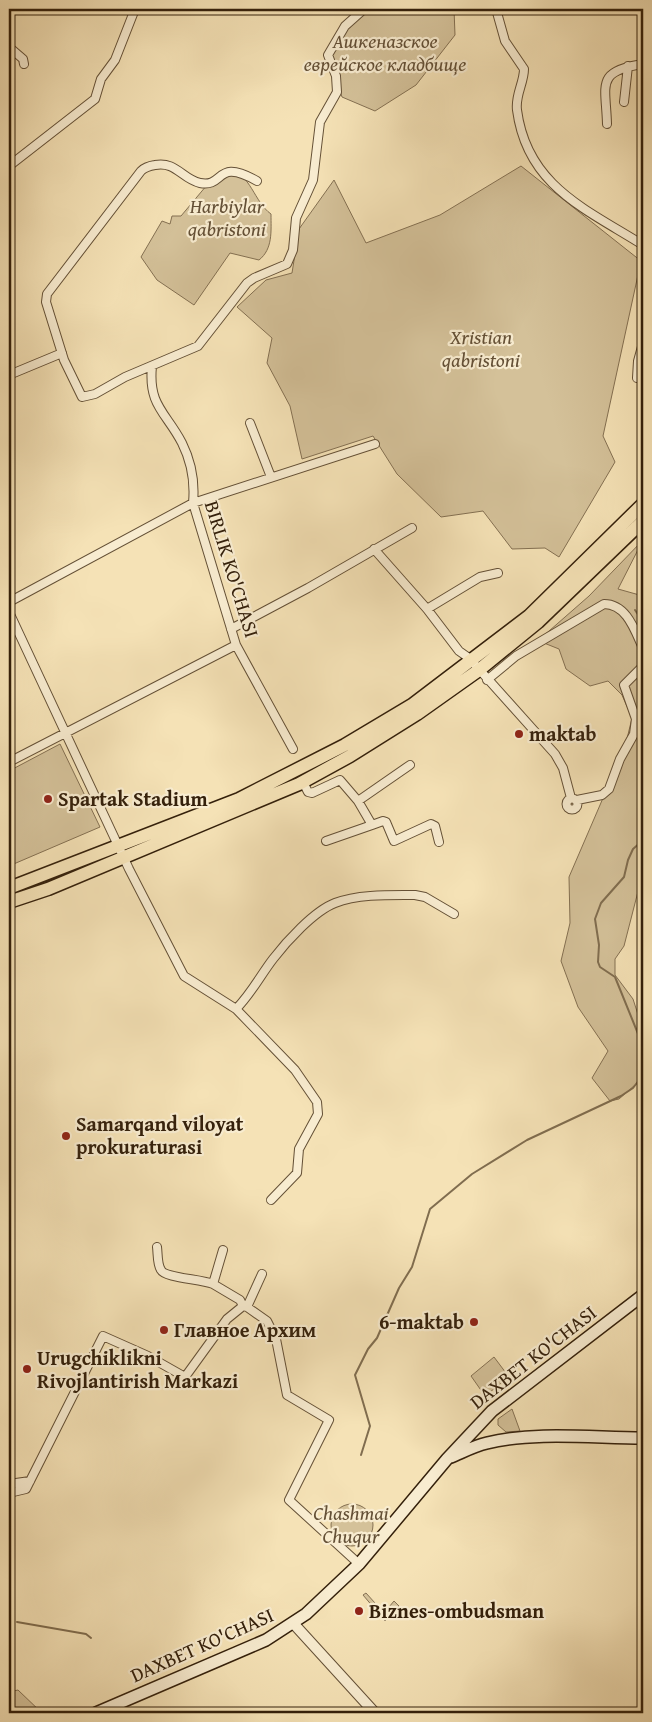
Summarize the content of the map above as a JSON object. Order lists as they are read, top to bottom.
{
  "streets": {
    "main road": ["DAXBET KO'CHASI"],
    "street": ["BIRLIK KO'CHASI"]
  },
  "parks": [
    "Ашкеназское еврейское кладбище",
    "Harbiylar qabristoni",
    "Xristian qabristoni",
    "Chashmai Chuqur"
  ],
  "places": [
    "maktab",
    "Spartak Stadium",
    "Samarqand viloyat prokuraturasi",
    "6-maktab",
    "Главное Архим",
    "Urugchiklikni Rivojlantirish Markazi",
    "Biznes-ombudsman"
  ]
}
